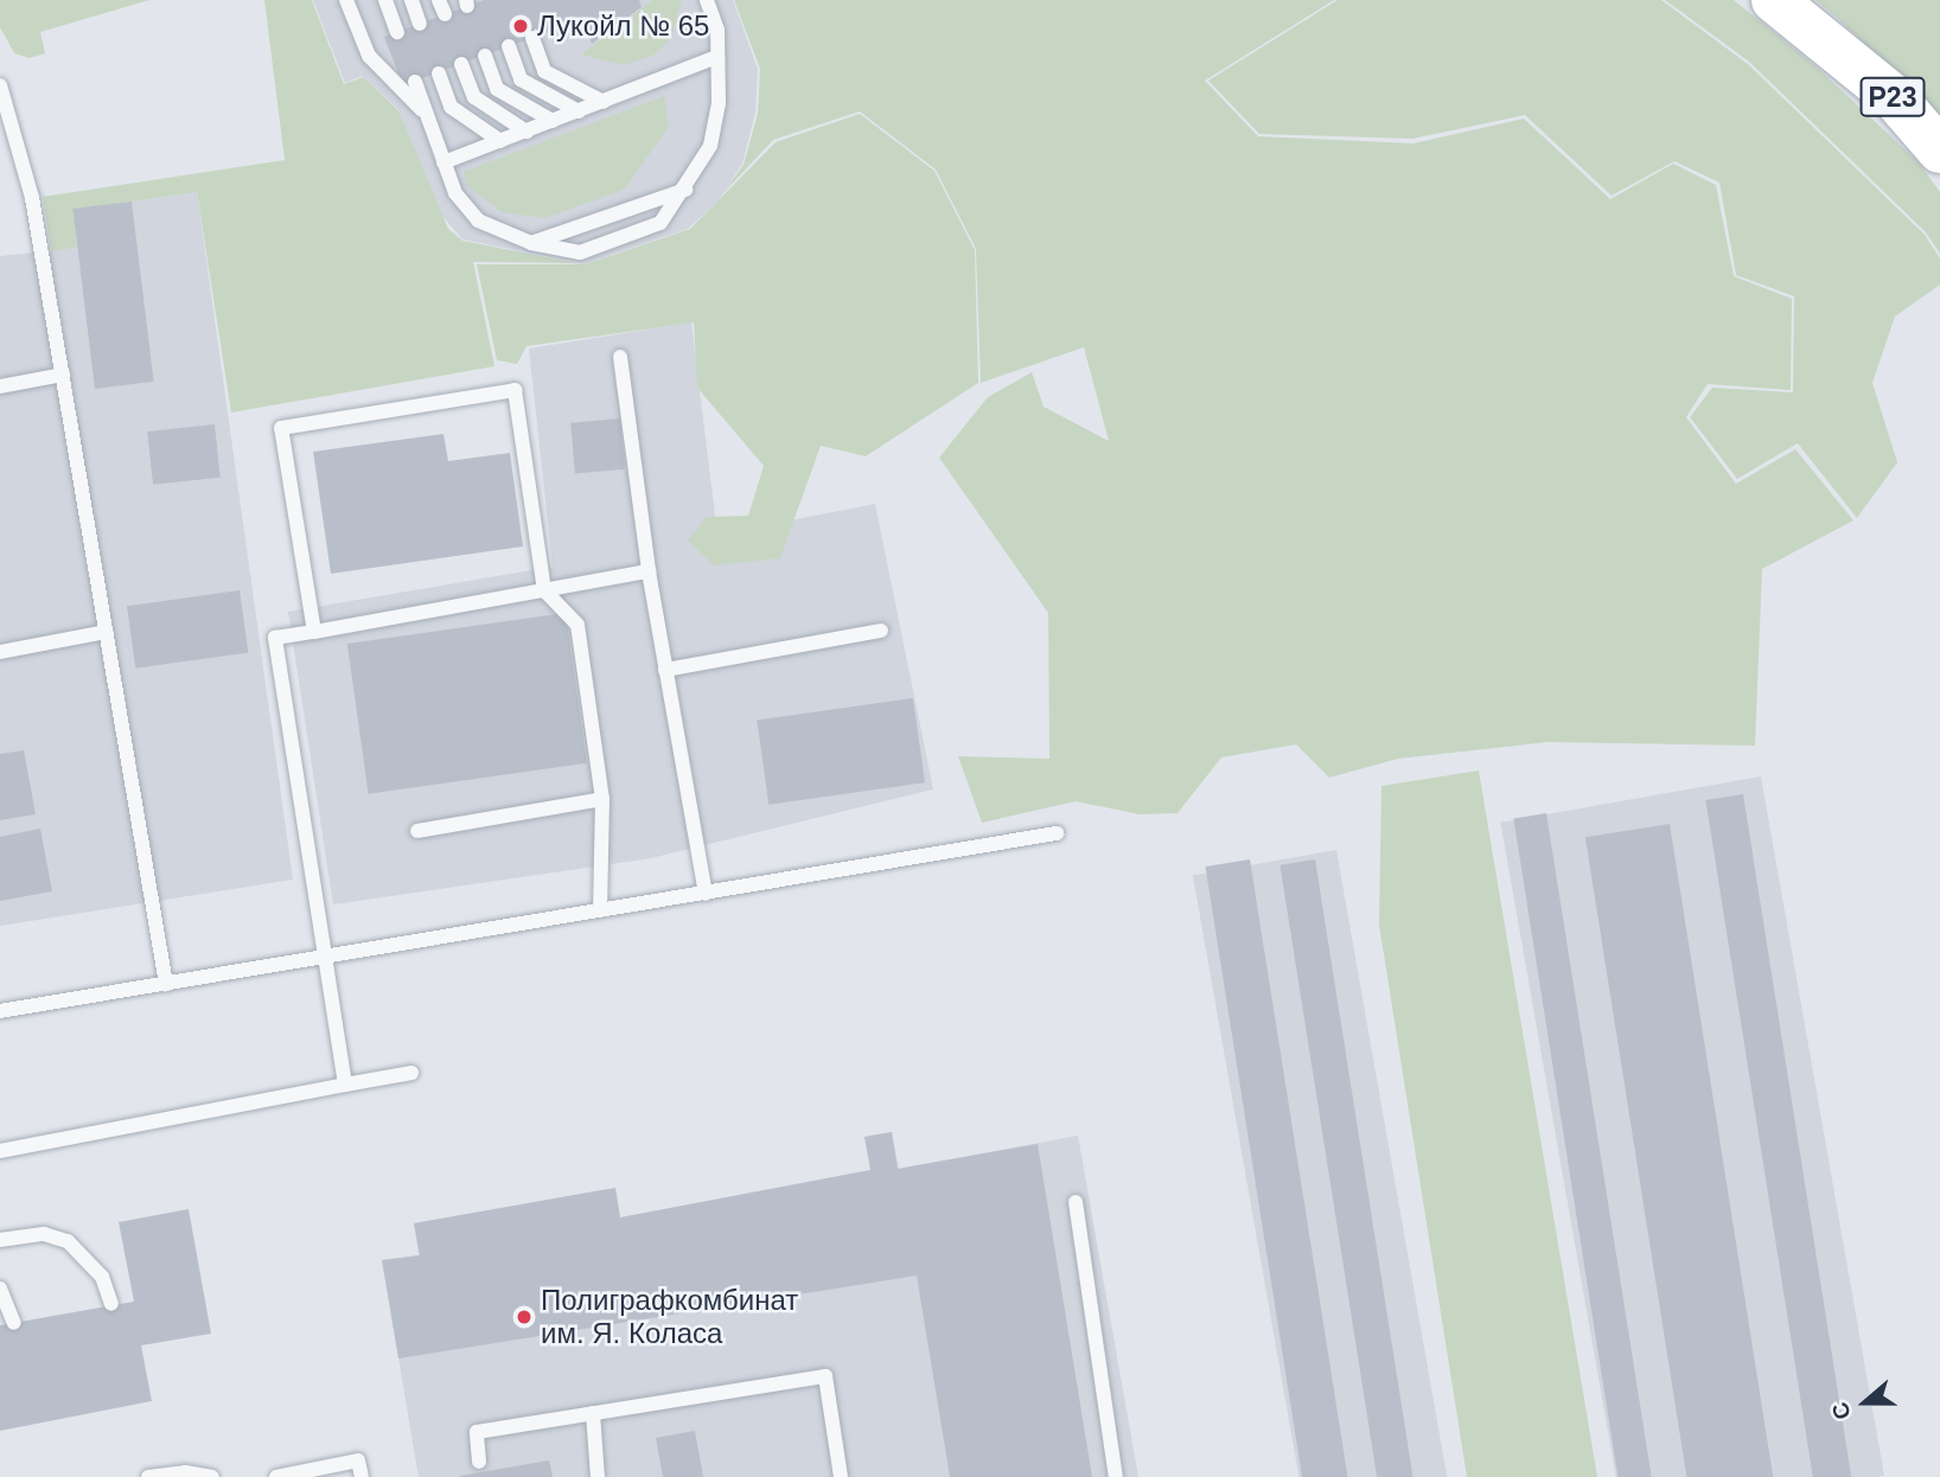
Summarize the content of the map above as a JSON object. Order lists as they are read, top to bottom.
{
  "streets": {
    "main road": ["Р23"]
  },
  "places": ["Лукойл № 65", "Полиграфкомбинат им. Я. Коласа"],
  "north": "left"
}
